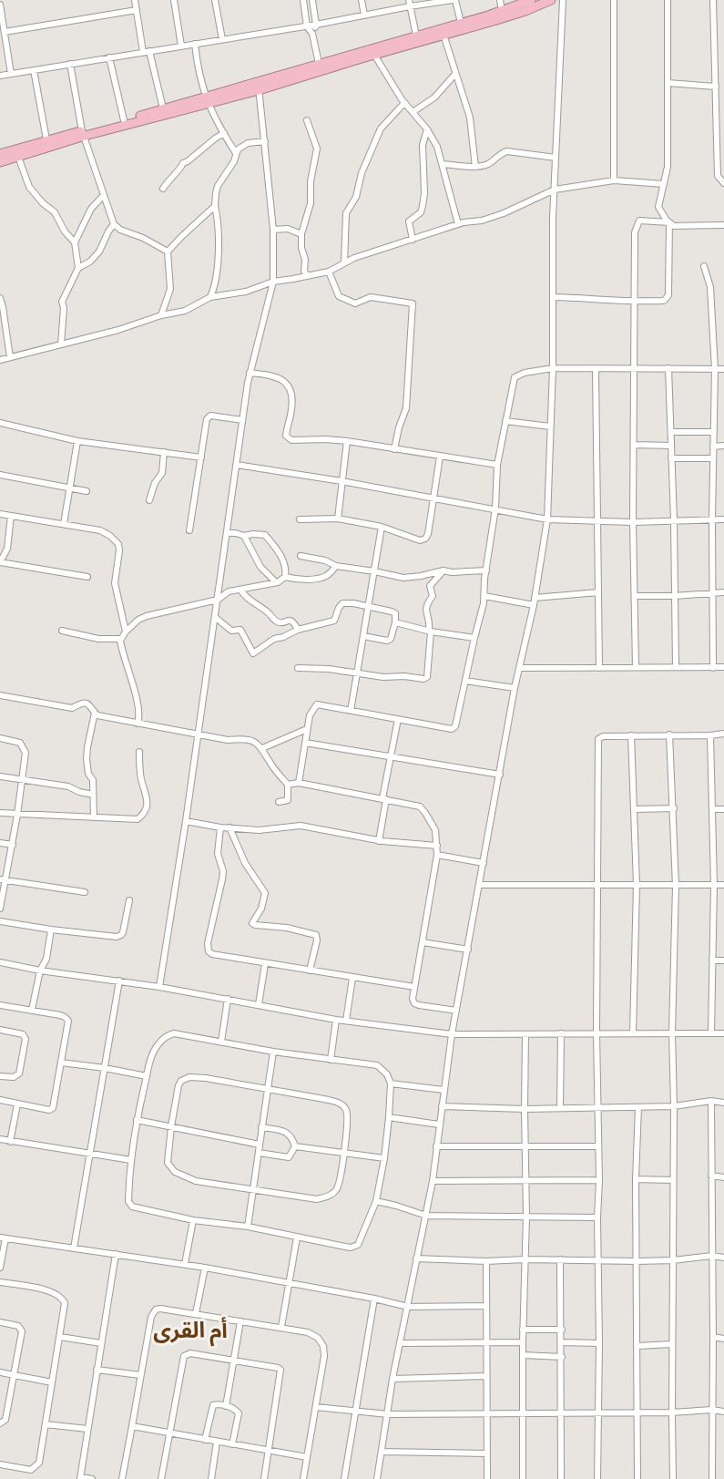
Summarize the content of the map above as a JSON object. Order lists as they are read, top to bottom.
{
  "districts": ["أم القرى"]
}
